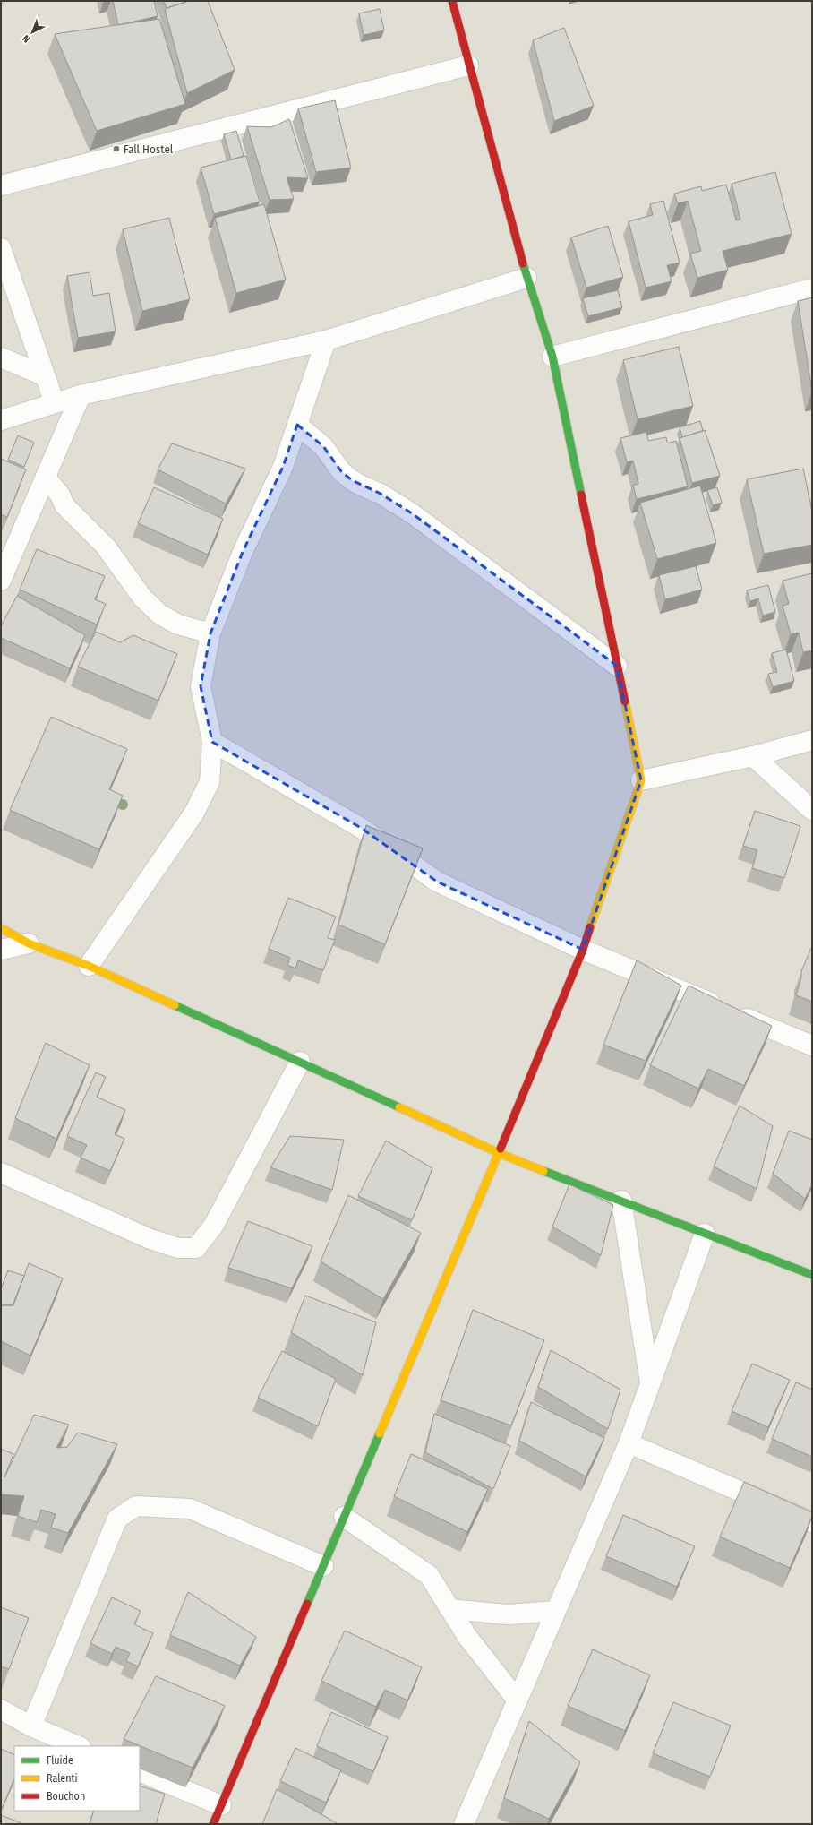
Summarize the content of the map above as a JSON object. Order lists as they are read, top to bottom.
{
  "places": ["Fall Hostel"],
  "legend": ["Fluide", "Ralenti", "Bouchon"],
  "north": "bottom left"
}
